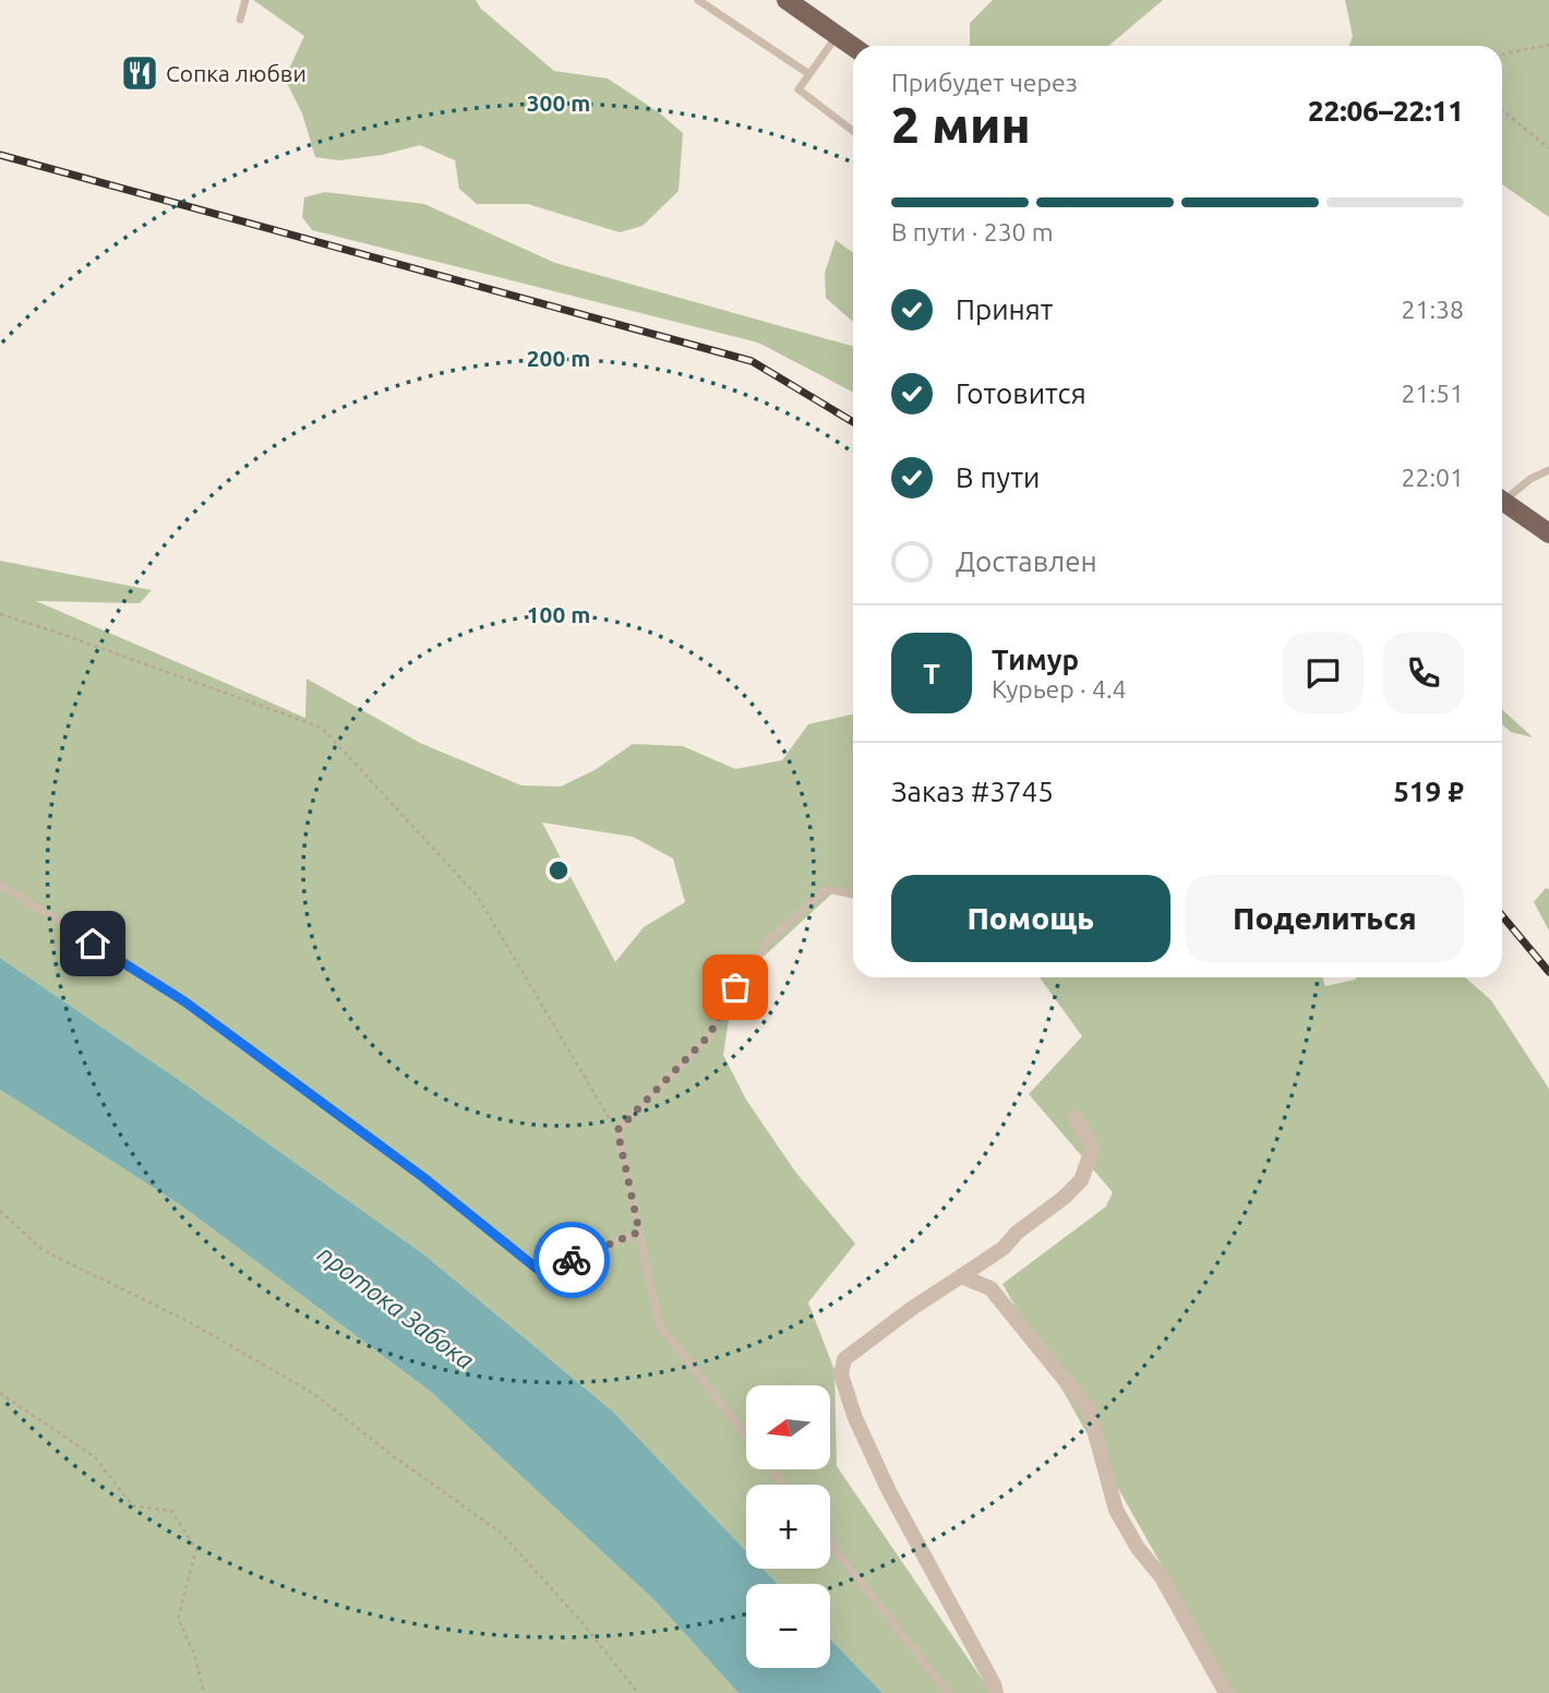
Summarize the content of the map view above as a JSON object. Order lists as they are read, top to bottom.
{
  "water": ["протока Забока"],
  "places": {
    "restaurant": ["Сопка любви"]
  },
  "north": "left",
  "page": {
    "heading": ["2 мин", "Прибудет через", "22:06–22:11"],
    "panel": [
      "Тимур",
      "Курьер · 4.4",
      "Заказ #3745",
      "519 ₽"
    ],
    "bar": "В пути · 230 m",
    "list": [
      ["Принят", "21:38"],
      ["Готовится", "21:51"],
      ["В пути", "22:01"],
      "Доставлен"
    ],
    "round": "Т",
    "buttons": ["Помощь", "Поделиться"],
    "map_buttons": ["+", "−"]
  },
  "rings": ["300 m", "200 m", "100 m"]
}
